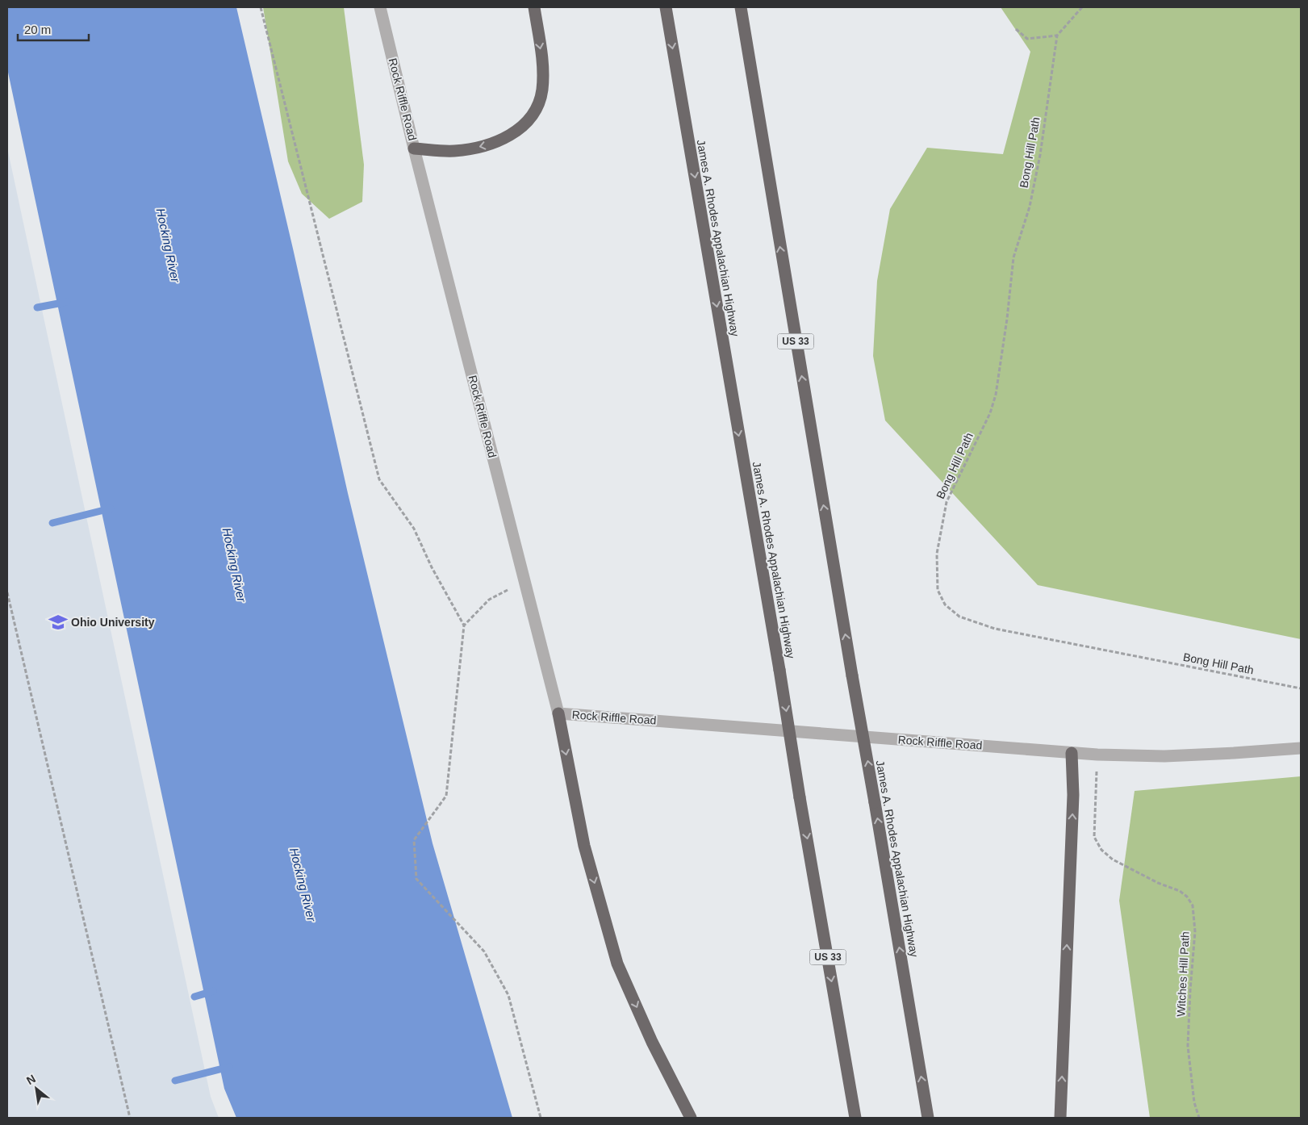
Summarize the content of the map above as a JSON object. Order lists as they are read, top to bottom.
{
  "streets": {
    "highway": ["James A. Rhodes Appalachian Highway", "US 33"],
    "street": ["Rock Riffle Road"],
    "path": ["Bong Hill Path", "Witches Hill Path"]
  },
  "water": ["Hocking River"],
  "places": {
    "school or university": ["Ohio University"]
  },
  "scale_bar": "20 m",
  "north": "top left"
}
